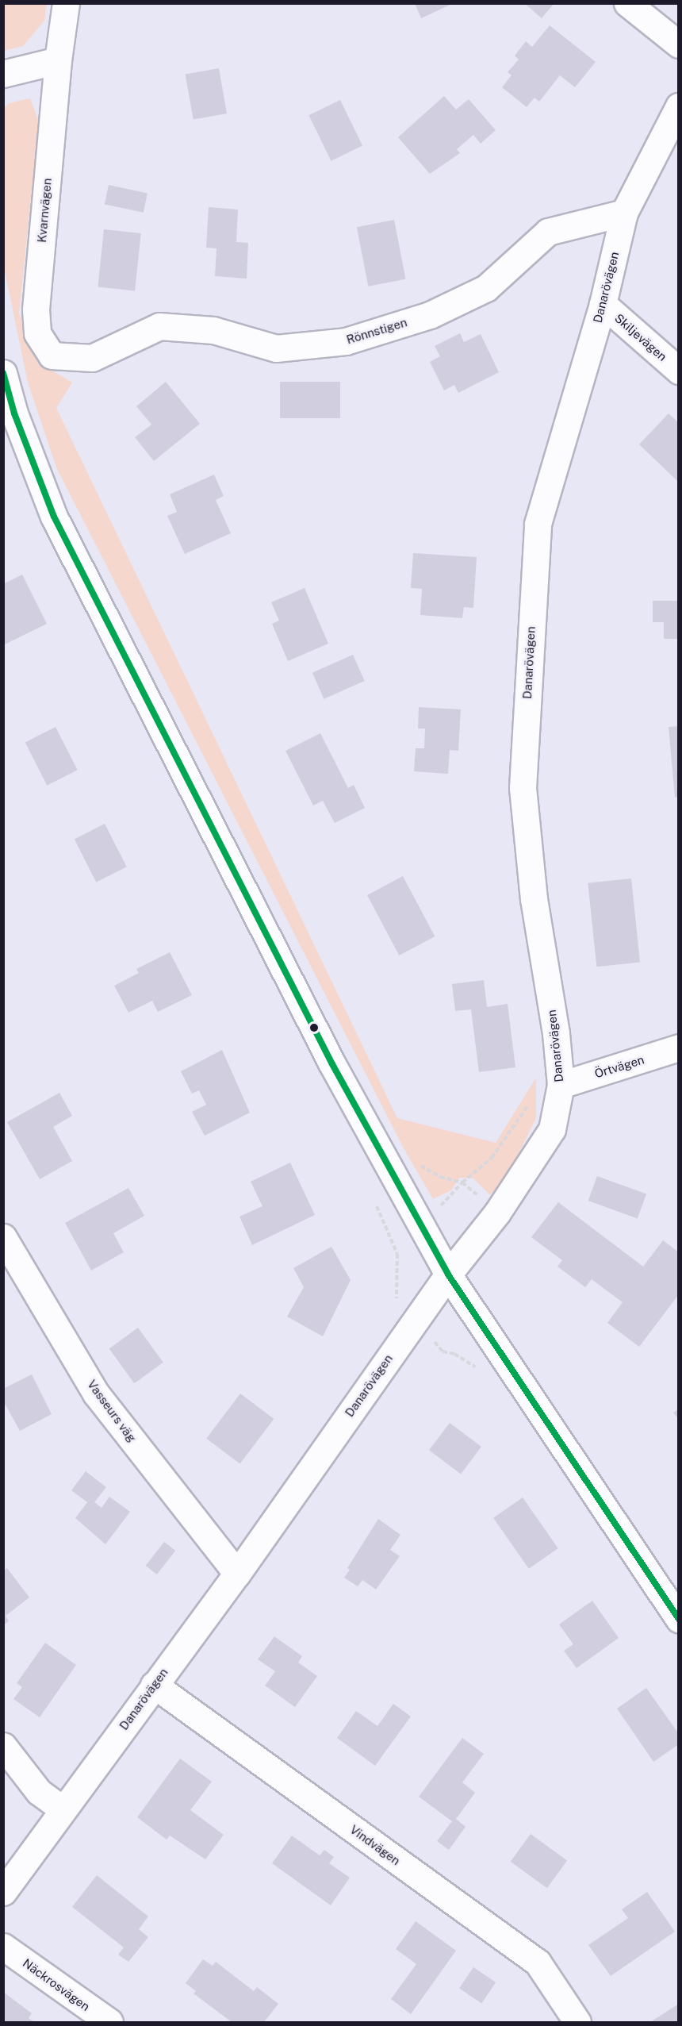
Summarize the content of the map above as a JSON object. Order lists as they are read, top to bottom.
{
  "streets": {
    "street": [
      "Kvarnvägen",
      "Danarövägen",
      "Rönnstigen",
      "Skiljevägen",
      "Örtvägen",
      "Vasseurs väg",
      "Vindvägen",
      "Näckrosvägen"
    ]
  },
  "crossings": [
    ["Kvarnvägen", "Rönnstigen"],
    ["Danarövägen", "Rönnstigen"],
    ["Danarövägen", "Skiljevägen"],
    ["Danarövägen", "Örtvägen"],
    ["Danarövägen", "Vasseurs väg"],
    ["Danarövägen", "Vindvägen"]
  ]
}
